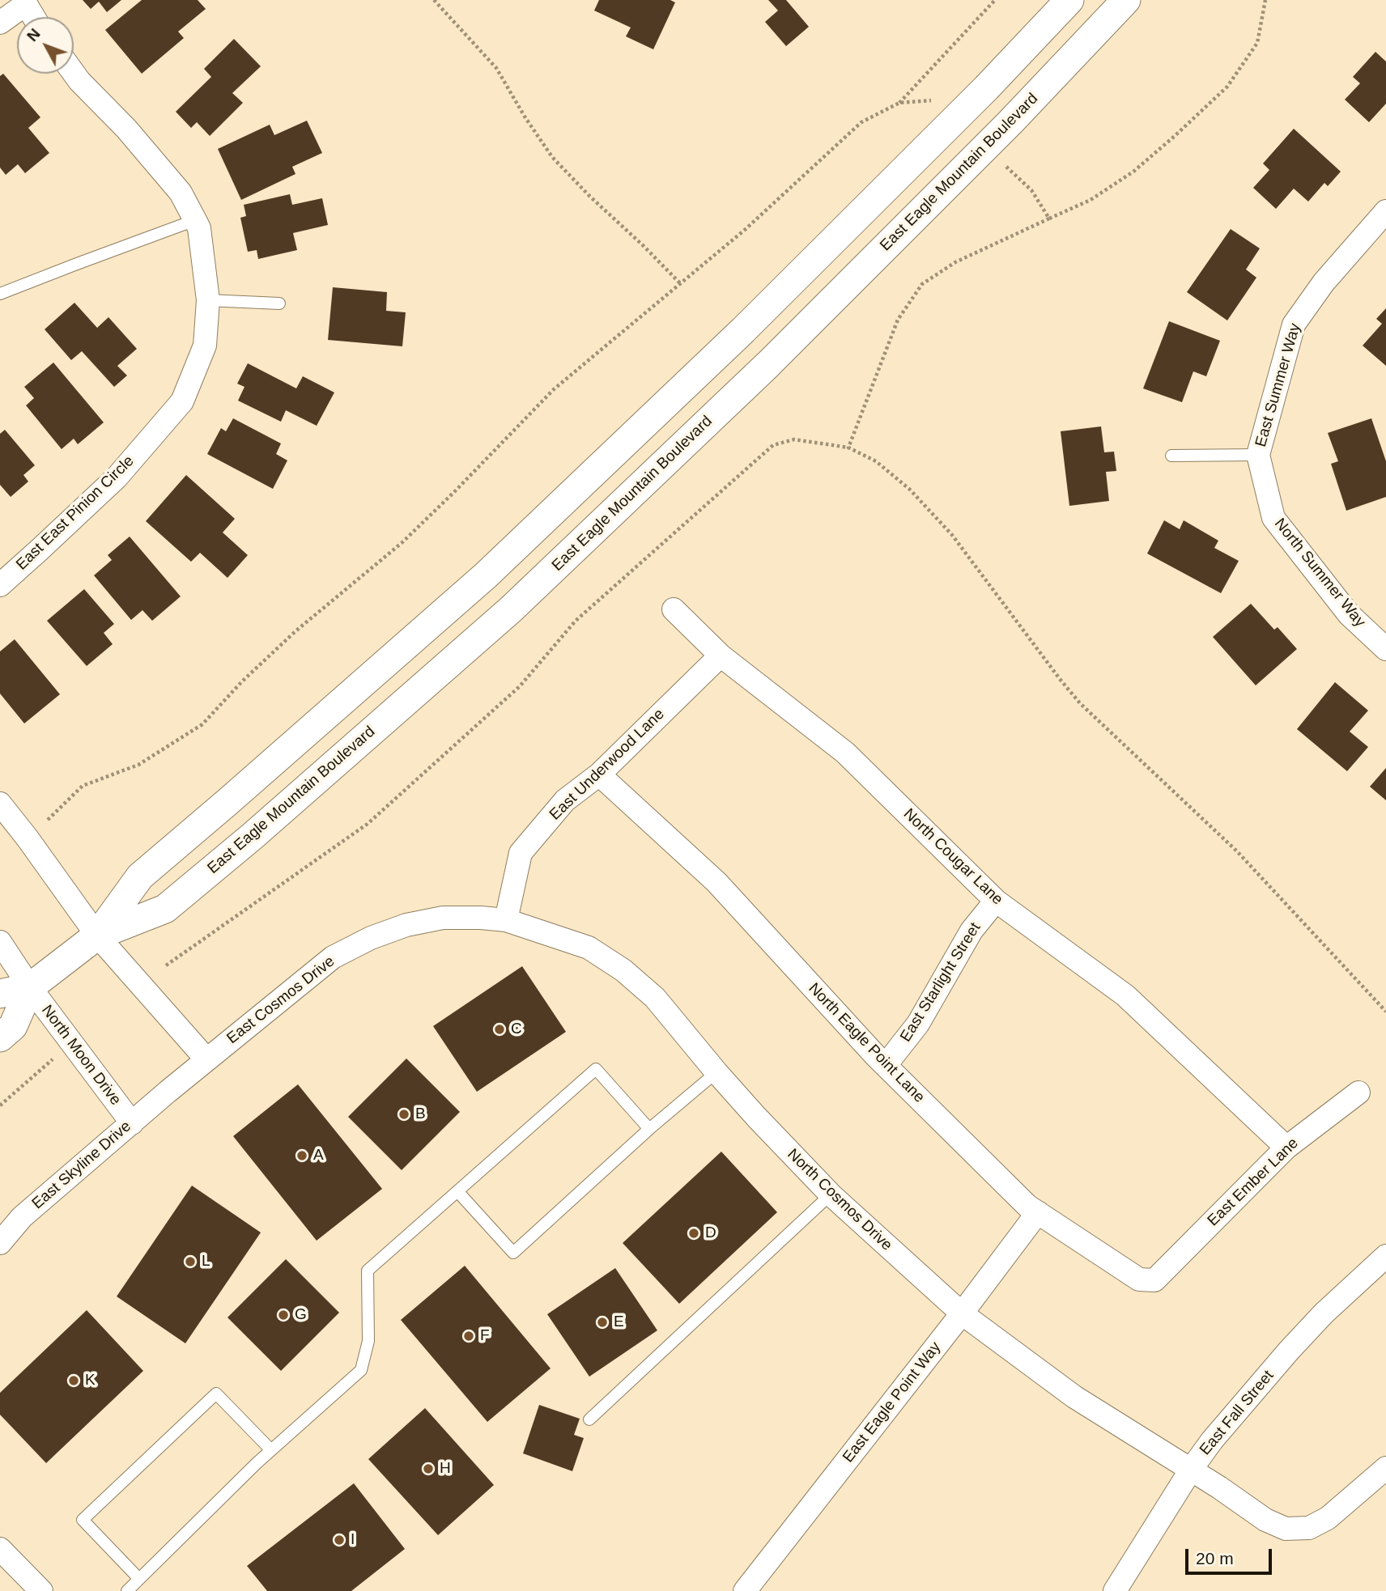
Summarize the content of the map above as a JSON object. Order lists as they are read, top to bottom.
{
  "streets": {
    "street": [
      "East Eagle Mountain Boulevard",
      "East Summer Way",
      "East East Pinion Circle",
      "North Summer Way",
      "East Underwood Lane",
      "North Cougar Lane",
      "East Starlight Street",
      "East Cosmos Drive",
      "North Eagle Point Lane",
      "North Moon Drive",
      "East Skyline Drive",
      "East Ember Lane",
      "North Cosmos Drive",
      "East Eagle Point Way",
      "East Fall Street"
    ]
  },
  "crossings": [
    ["East Eagle Mountain Boulevard", "North Moon Drive"],
    ["East Summer Way", "North Summer Way"],
    ["East Underwood Lane", "North Cougar Lane"],
    ["East Underwood Lane", "East Cosmos Drive"],
    ["East Underwood Lane", "North Eagle Point Lane"],
    ["East Underwood Lane", "North Cosmos Drive"],
    ["North Cougar Lane", "East Starlight Street"],
    ["North Cougar Lane", "East Ember Lane"],
    ["East Starlight Street", "North Eagle Point Lane"],
    ["East Cosmos Drive", "East Skyline Drive"],
    ["East Cosmos Drive", "North Cosmos Drive"],
    ["North Eagle Point Lane", "East Ember Lane"],
    ["North Eagle Point Lane", "East Eagle Point Way"],
    ["North Moon Drive", "East Skyline Drive"],
    ["North Cosmos Drive", "East Eagle Point Way"],
    ["North Cosmos Drive", "East Fall Street"]
  ],
  "places": [
    "C",
    "B",
    "A",
    "D",
    "L",
    "G",
    "E",
    "F",
    "K",
    "H",
    "I"
  ],
  "scale_bar": "20 m",
  "north": "top left"
}
